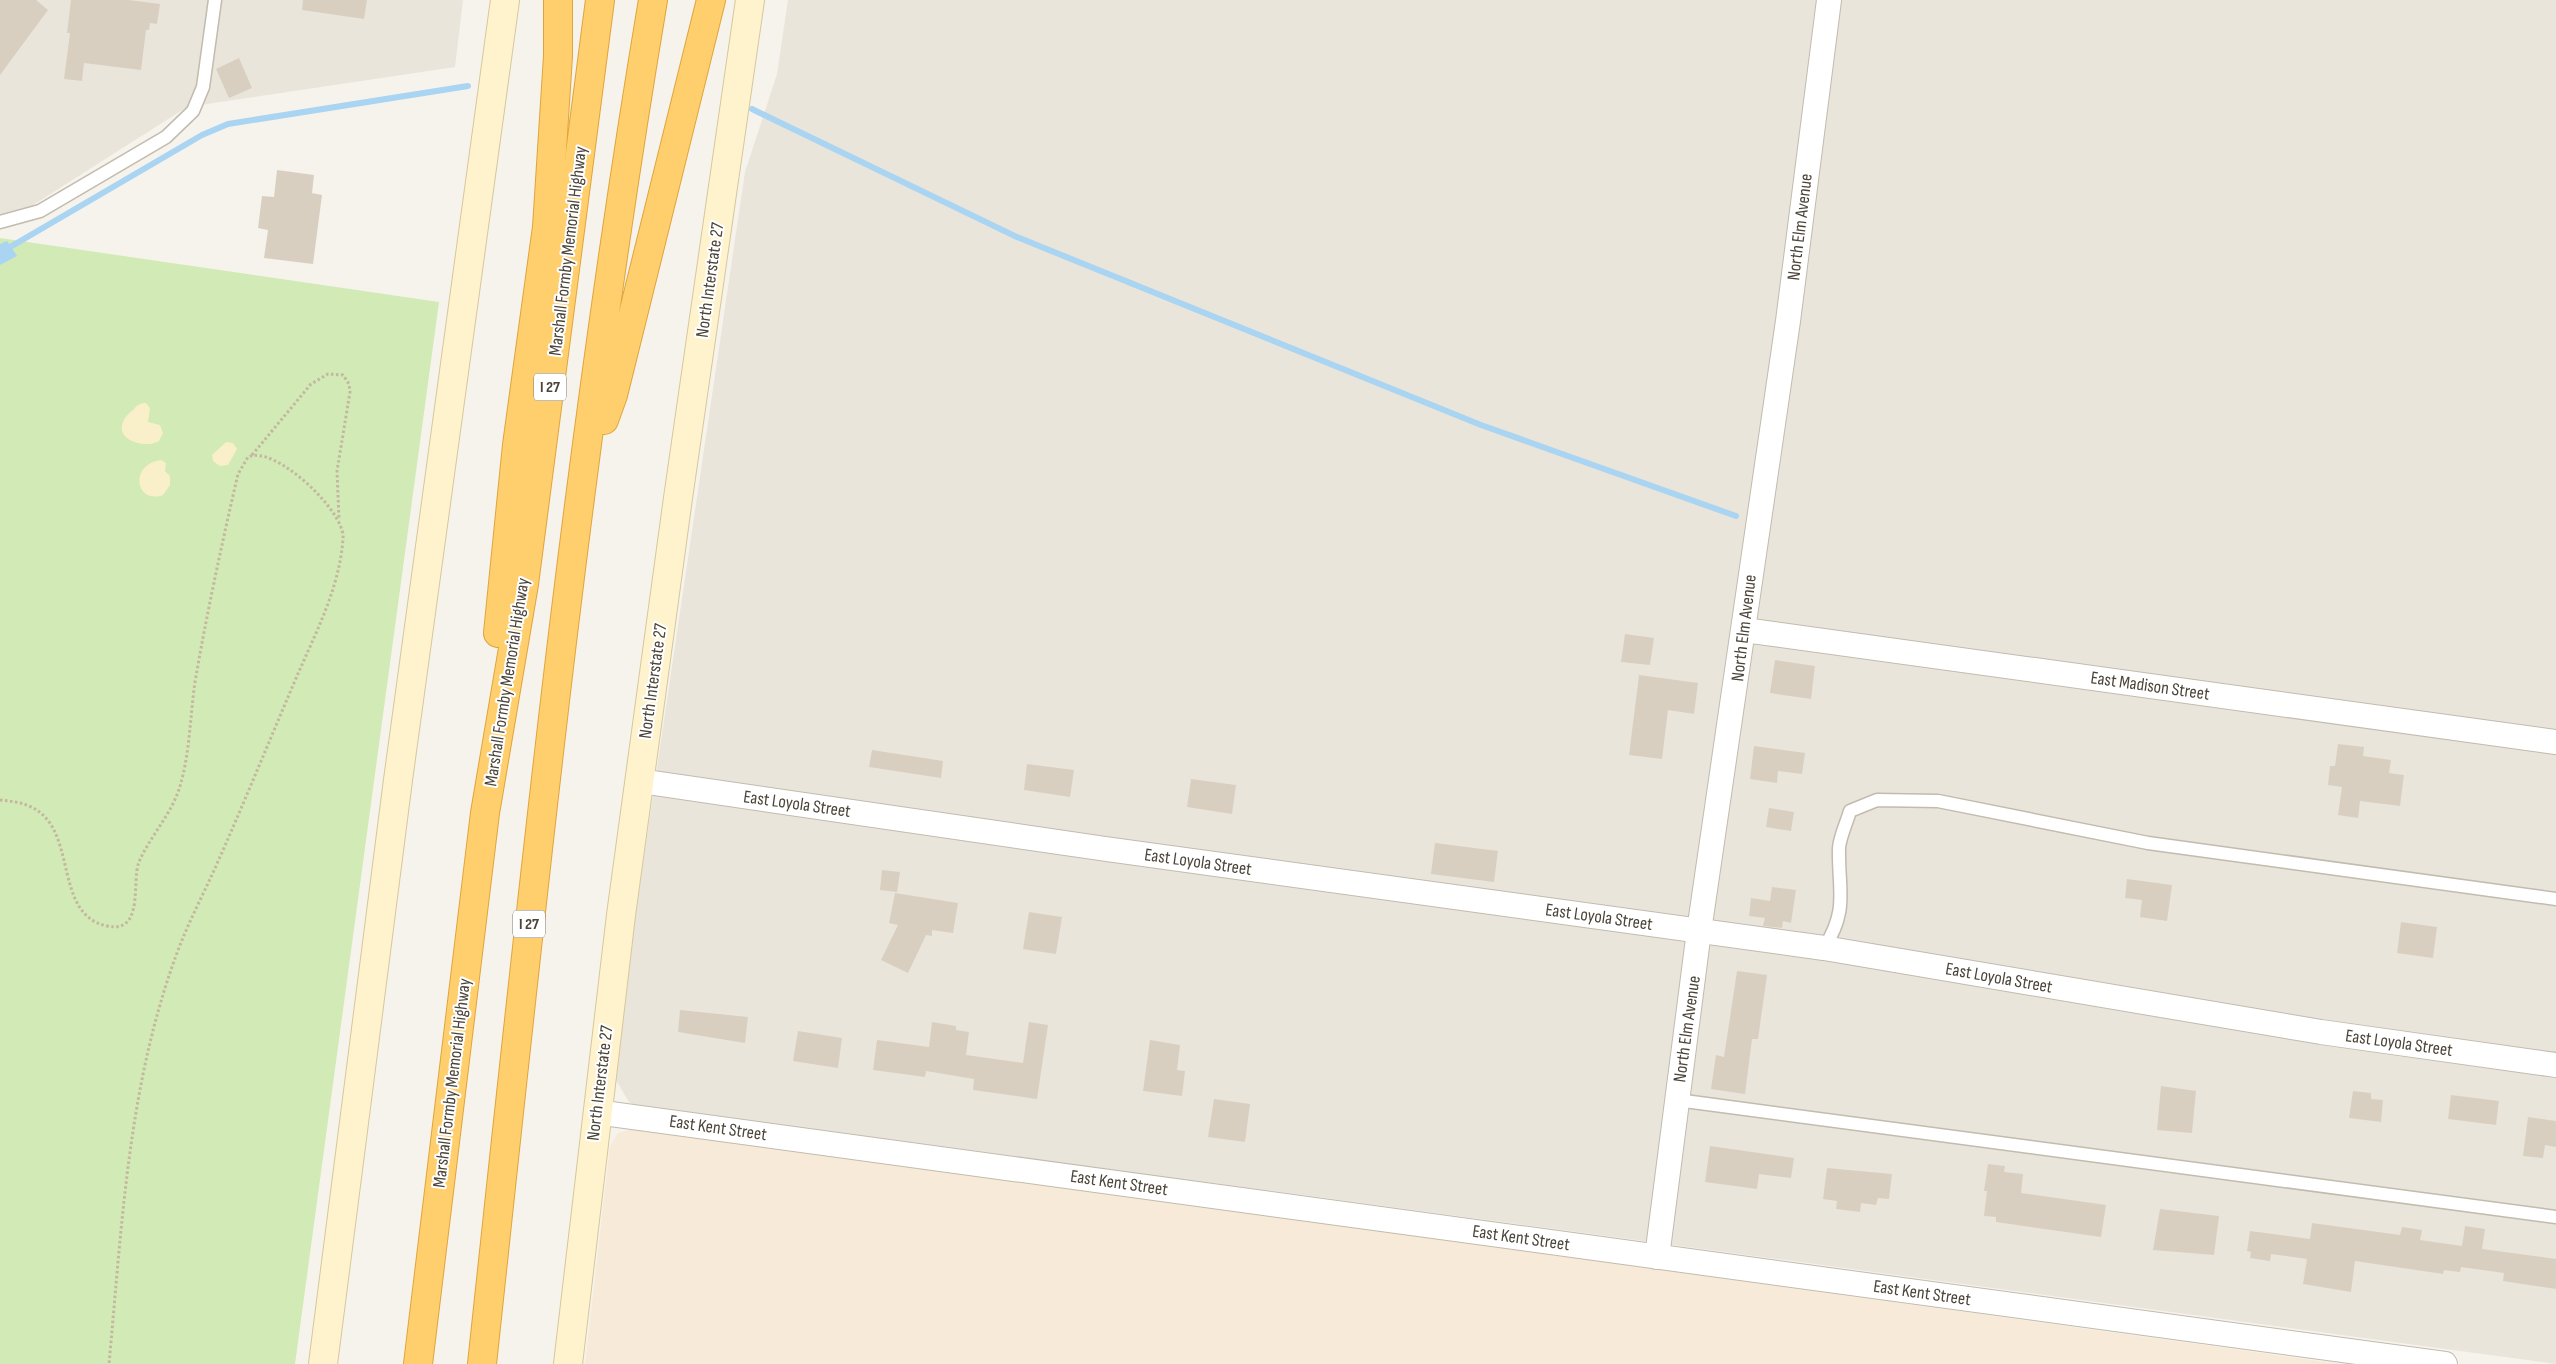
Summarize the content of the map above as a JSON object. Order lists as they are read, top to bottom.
{
  "streets": {
    "highway": ["Marshall Formby Memorial Highway", "I 27"],
    "main road": ["North Interstate 27"],
    "street": [
      "North Elm Avenue",
      "East Madison Street",
      "East Loyola Street",
      "East Kent Street"
    ]
  },
  "crossings": [
    ["North Elm Avenue", "East Madison Street"],
    ["North Elm Avenue", "East Loyola Street"],
    ["North Elm Avenue", "East Kent Street"],
    ["North Interstate 27", "East Loyola Street"],
    ["North Interstate 27", "East Kent Street"]
  ]
}
